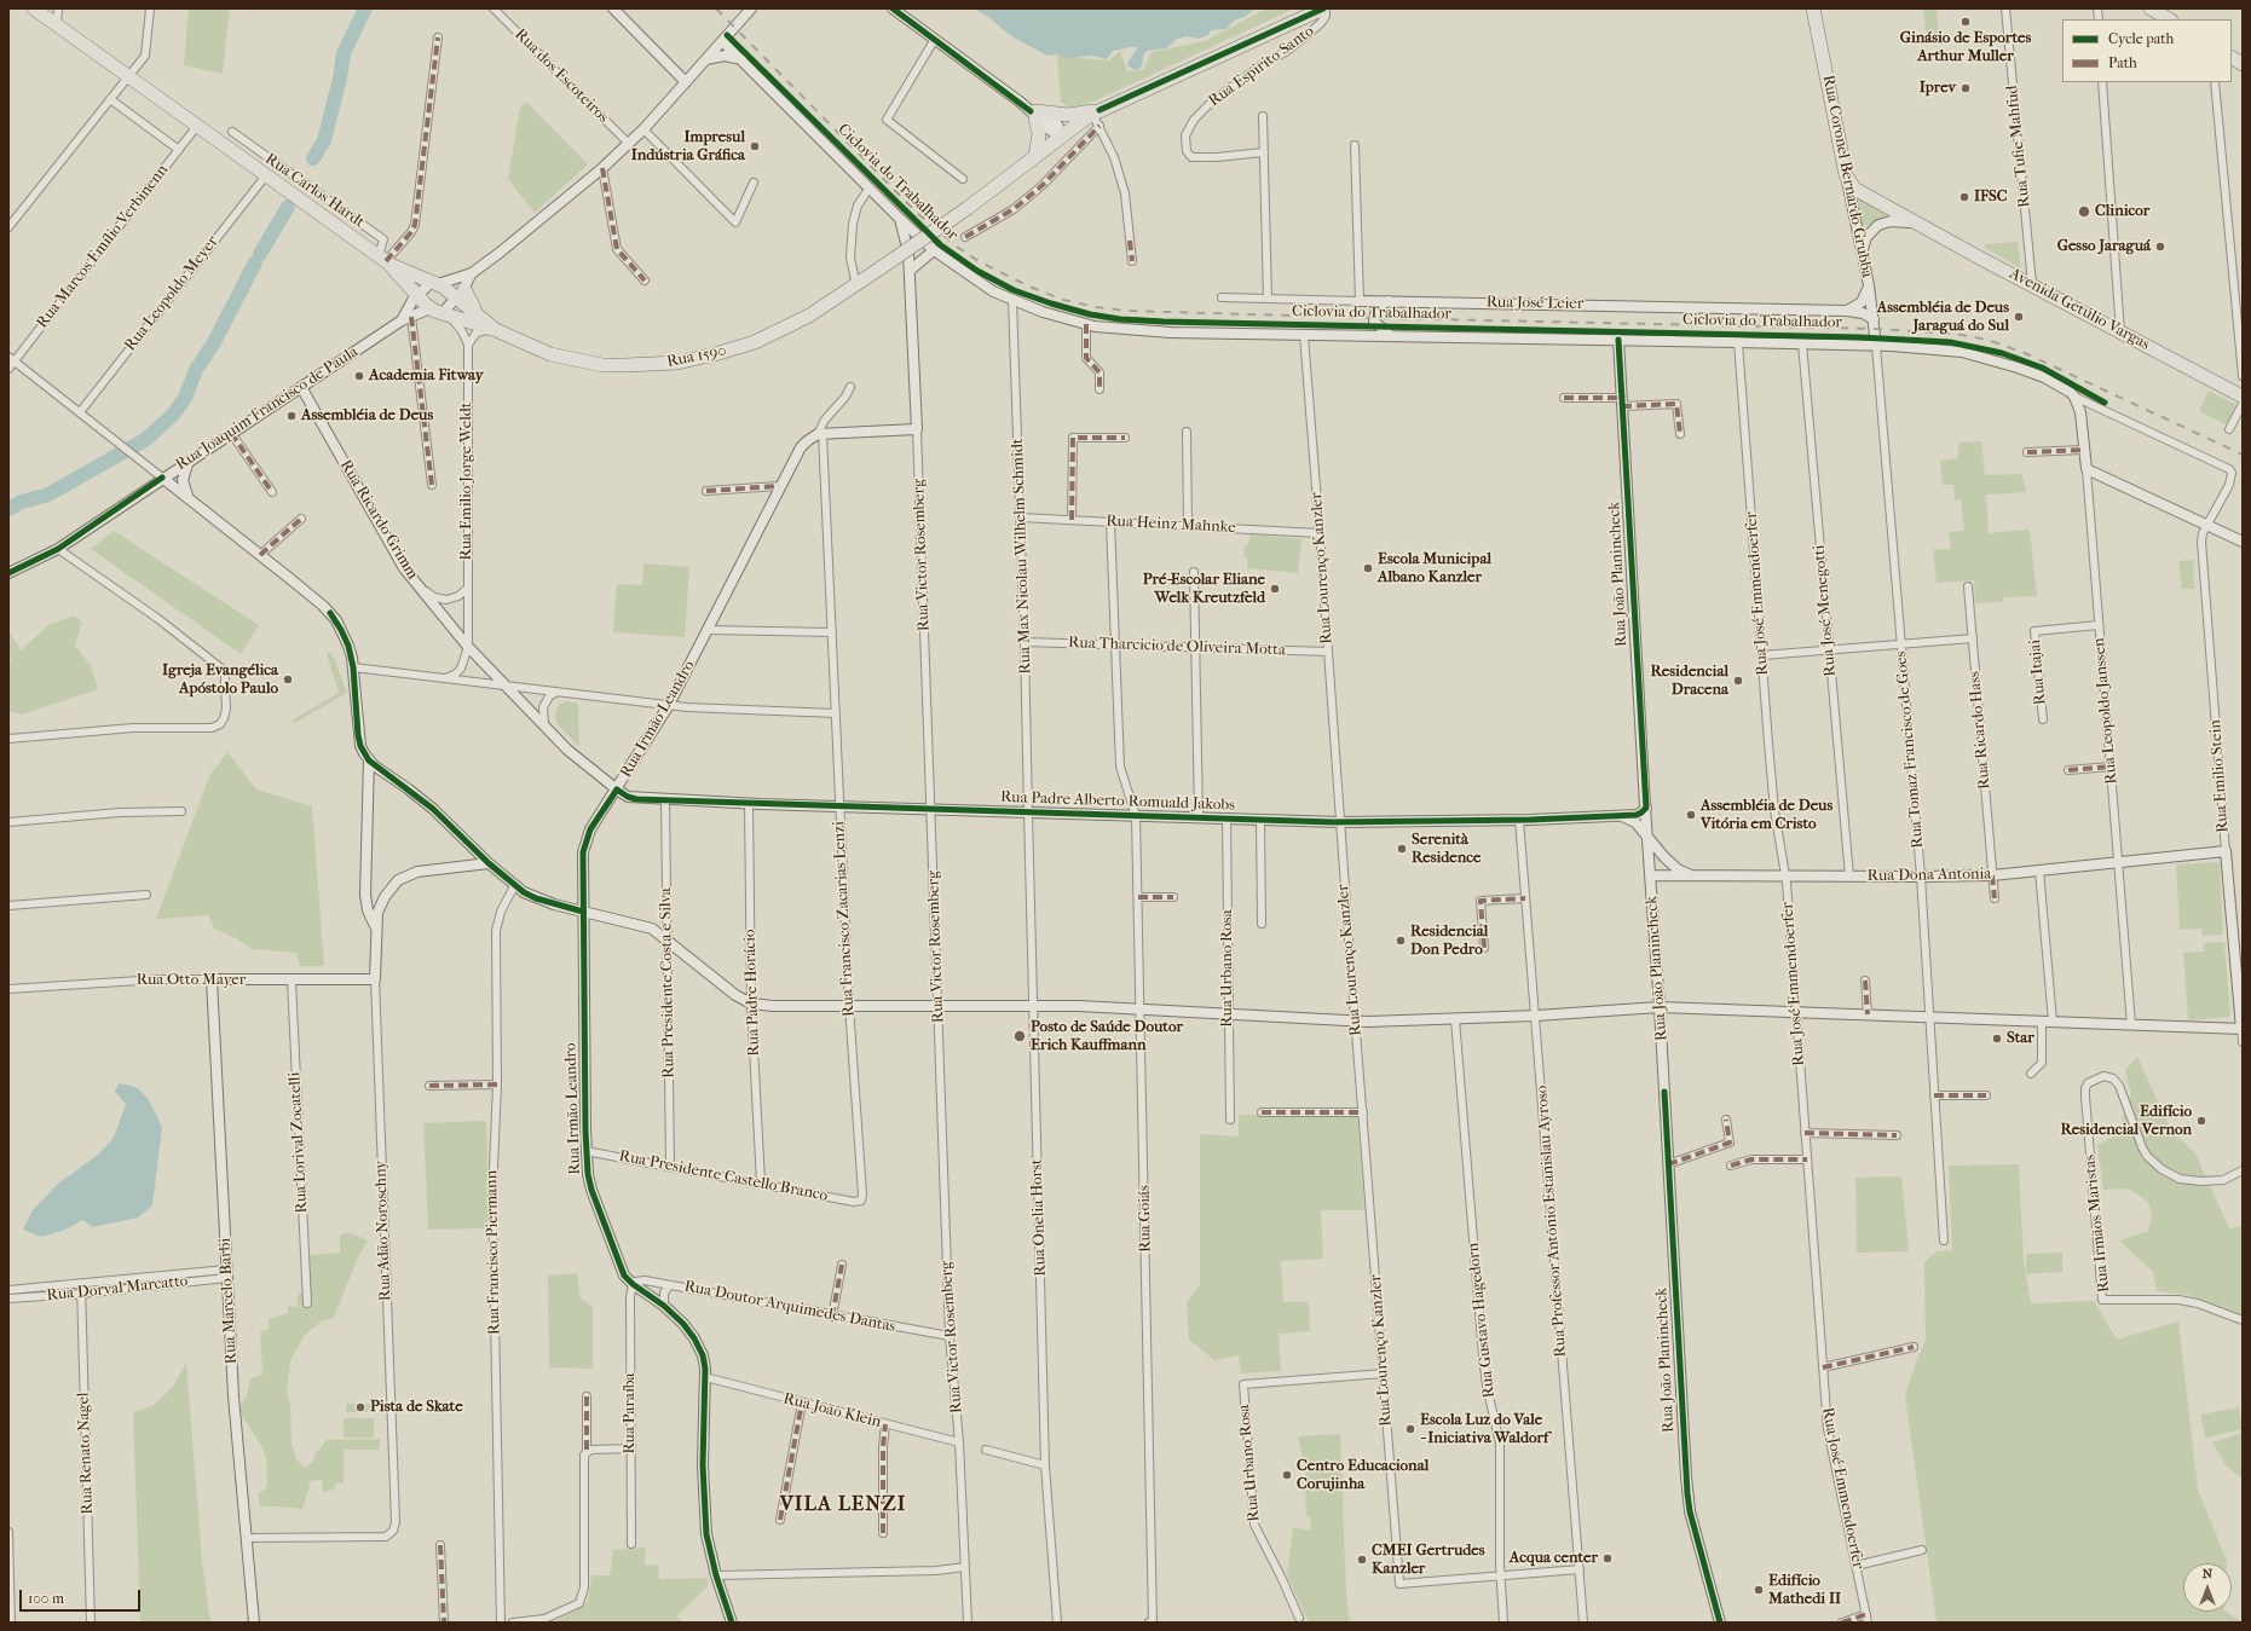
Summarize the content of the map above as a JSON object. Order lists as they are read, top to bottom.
{
  "streets": {
    "highway": ["Rua Coronel Bernardo Grubba", "Avenida Getúlio Vargas", "Rua 1590"],
    "street": [
      "Rua Espirito Santo",
      "Rua dos Escoteiros",
      "Rua Tufie Mahfud",
      "Rua Carlos Hardt",
      "Rua Marcos Emílio Verbinenn",
      "Rua Leopoldo Meyer",
      "Rua José Leier",
      "Rua Joaquim Francisco de Paula",
      "Rua Emilio Jorge Weldt",
      "Rua Ricardo Grimm",
      "Rua Heinz Mahnke",
      "Rua Victor Rosemberg",
      "Rua Max Nicolau Wilhelm Schmidt",
      "Rua Lourenço Kanzler",
      "Rua João Planincheck",
      "Rua José Emmendoerfer",
      "Rua José Menegotti",
      "Rua Tharcicio de Oliveira Motta",
      "Rua Itajai",
      "Rua Leopoldo Janssen",
      "Rua Irmão Leandro",
      "Rua Ricardo Hass",
      "Rua Tomaz Francisco de Goes",
      "Rua Emilio Stein",
      "Rua Padre Alberto Romuald Jakobs",
      "Rua Dona Antonia",
      "Rua Francisco Zacarias Lenzi",
      "Rua Urbano Rosa",
      "Rua Otto Mayer",
      "Rua Presidente Costa e Silva",
      "Rua Padre Horácio",
      "Rua Lorival Zocatelli",
      "Rua Presidente Castello Branco",
      "Rua Onelia Horst",
      "Rua Goiás",
      "Rua Professor Antônio Estanislau Ayroso",
      "Rua Irmãos Maristas",
      "Rua Adão Noroschny",
      "Rua Francisco Piermann",
      "Rua Dorval Marcatto",
      "Rua Marcelo Barbi",
      "Rua Doutor Arquimedes Dantas",
      "Rua Gustavo Hagedorn",
      "Rua João Klein",
      "Rua Paraíba",
      "Rua Renato Nagel"
    ],
    "cycle path": ["Ciclovia do Trabalhador"]
  },
  "crossings": [
    ["Rua dos Escoteiros", "Rua Joaquim Francisco de Paula"],
    ["Rua Tufie Mahfud", "Avenida Getúlio Vargas"],
    ["Rua Coronel Bernardo Grubba", "Rua José Leier"],
    ["Rua Coronel Bernardo Grubba", "Avenida Getúlio Vargas"],
    ["Rua Coronel Bernardo Grubba", "Rua Tomaz Francisco de Goes"],
    ["Rua Joaquim Francisco de Paula", "Rua Ricardo Grimm"],
    ["Rua Emilio Jorge Weldt", "Rua Ricardo Grimm"],
    ["Rua Ricardo Grimm", "Rua Padre Alberto Romuald Jakobs"],
    ["Rua Heinz Mahnke", "Rua Max Nicolau Wilhelm Schmidt"],
    ["Rua Heinz Mahnke", "Rua Lourenço Kanzler"],
    ["Rua Heinz Mahnke", "Rua Goiás"],
    ["Rua Victor Rosemberg", "Rua Padre Alberto Romuald Jakobs"],
    ["Rua Victor Rosemberg", "Rua Doutor Arquimedes Dantas"],
    ["Rua Victor Rosemberg", "Rua João Klein"],
    ["Rua Max Nicolau Wilhelm Schmidt", "Rua Tharcicio de Oliveira Motta"],
    ["Rua Max Nicolau Wilhelm Schmidt", "Rua Padre Alberto Romuald Jakobs"],
    ["Rua Max Nicolau Wilhelm Schmidt", "Rua Onelia Horst"],
    ["Rua Lourenço Kanzler", "Rua Tharcicio de Oliveira Motta"],
    ["Rua Lourenço Kanzler", "Rua Padre Alberto Romuald Jakobs"],
    ["Rua Lourenço Kanzler", "Rua Urbano Rosa"],
    ["Rua Lourenço Kanzler", "Rua Gustavo Hagedorn"],
    ["Rua João Planincheck", "Rua Padre Alberto Romuald Jakobs"],
    ["Rua João Planincheck", "Rua Dona Antonia"],
    ["Rua José Emmendoerfer", "Rua Dona Antonia"],
    ["Rua José Menegotti", "Rua Dona Antonia"],
    ["Rua Tharcicio de Oliveira Motta", "Rua Goiás"],
    ["Rua Itajai", "Rua Leopoldo Janssen"],
    ["Rua Leopoldo Janssen", "Rua Emilio Stein"],
    ["Rua Leopoldo Janssen", "Rua Dona Antonia"],
    ["Rua Irmão Leandro", "Rua Padre Alberto Romuald Jakobs"],
    ["Rua Irmão Leandro", "Rua Francisco Zacarias Lenzi"],
    ["Rua Irmão Leandro", "Rua Presidente Castello Branco"],
    ["Rua Irmão Leandro", "Rua Doutor Arquimedes Dantas"],
    ["Rua Irmão Leandro", "Rua João Klein"],
    ["Rua Irmão Leandro", "Rua Paraíba"],
    ["Rua Ricardo Hass", "Rua Dona Antonia"],
    ["Rua Tomaz Francisco de Goes", "Rua Dona Antonia"],
    ["Rua Emilio Stein", "Rua Dona Antonia"],
    ["Rua Padre Alberto Romuald Jakobs", "Rua Francisco Zacarias Lenzi"],
    ["Rua Padre Alberto Romuald Jakobs", "Rua Urbano Rosa"],
    ["Rua Padre Alberto Romuald Jakobs", "Rua Presidente Costa e Silva"],
    ["Rua Padre Alberto Romuald Jakobs", "Rua Padre Horácio"],
    ["Rua Padre Alberto Romuald Jakobs", "Rua Onelia Horst"],
    ["Rua Padre Alberto Romuald Jakobs", "Rua Goiás"],
    ["Rua Padre Alberto Romuald Jakobs", "Rua Professor Antônio Estanislau Ayroso"],
    ["Rua Francisco Zacarias Lenzi", "Rua Presidente Castello Branco"],
    ["Rua Otto Mayer", "Rua Lorival Zocatelli"],
    ["Rua Otto Mayer", "Rua Adão Noroschny"],
    ["Rua Otto Mayer", "Rua Marcelo Barbi"],
    ["Rua Presidente Costa e Silva", "Rua Presidente Castello Branco"],
    ["Rua Padre Horácio", "Rua Presidente Castello Branco"],
    ["Rua Adão Noroschny", "Rua Marcelo Barbi"],
    ["Rua Dorval Marcatto", "Rua Marcelo Barbi"],
    ["Rua Dorval Marcatto", "Rua Renato Nagel"],
    ["Rua Doutor Arquimedes Dantas", "Rua Paraíba"]
  ],
  "districts": ["VILA LENZI"],
  "places": [
    "Ginásio de Esportes Arthur Muller",
    "Iprev",
    "Impresul Indústria Gráfica",
    "IFSC",
    "Clinicor",
    "Gesso Jaraguá",
    "Assembléia de Deus Jaraguá do Sul",
    "Academia Fitway",
    "Assembléia de Deus",
    "Escola Municipal Albano Kanzler",
    "Pré-Escolar Eliane Welk Kreutzfeld",
    "Igreja Evangélica Apóstolo Paulo",
    "Residencial Dracena",
    "Assembléia de Deus Vitória em Cristo",
    "Serenità Residence",
    "Residencial Don Pedro",
    "Posto de Saúde Doutor Erich Kauffmann",
    "Star",
    "Edifício Residencial Vernon",
    "Pista de Skate",
    "Escola Luz do Vale - Iniciativa Waldorf",
    "Centro Educacional Corujinha",
    "Acqua center",
    "CMEI Gertrudes Kanzler",
    "Edifício Mathedi II"
  ],
  "legend": ["Cycle path", "Path"],
  "scale_bar": "100 m",
  "north": "top"
}
